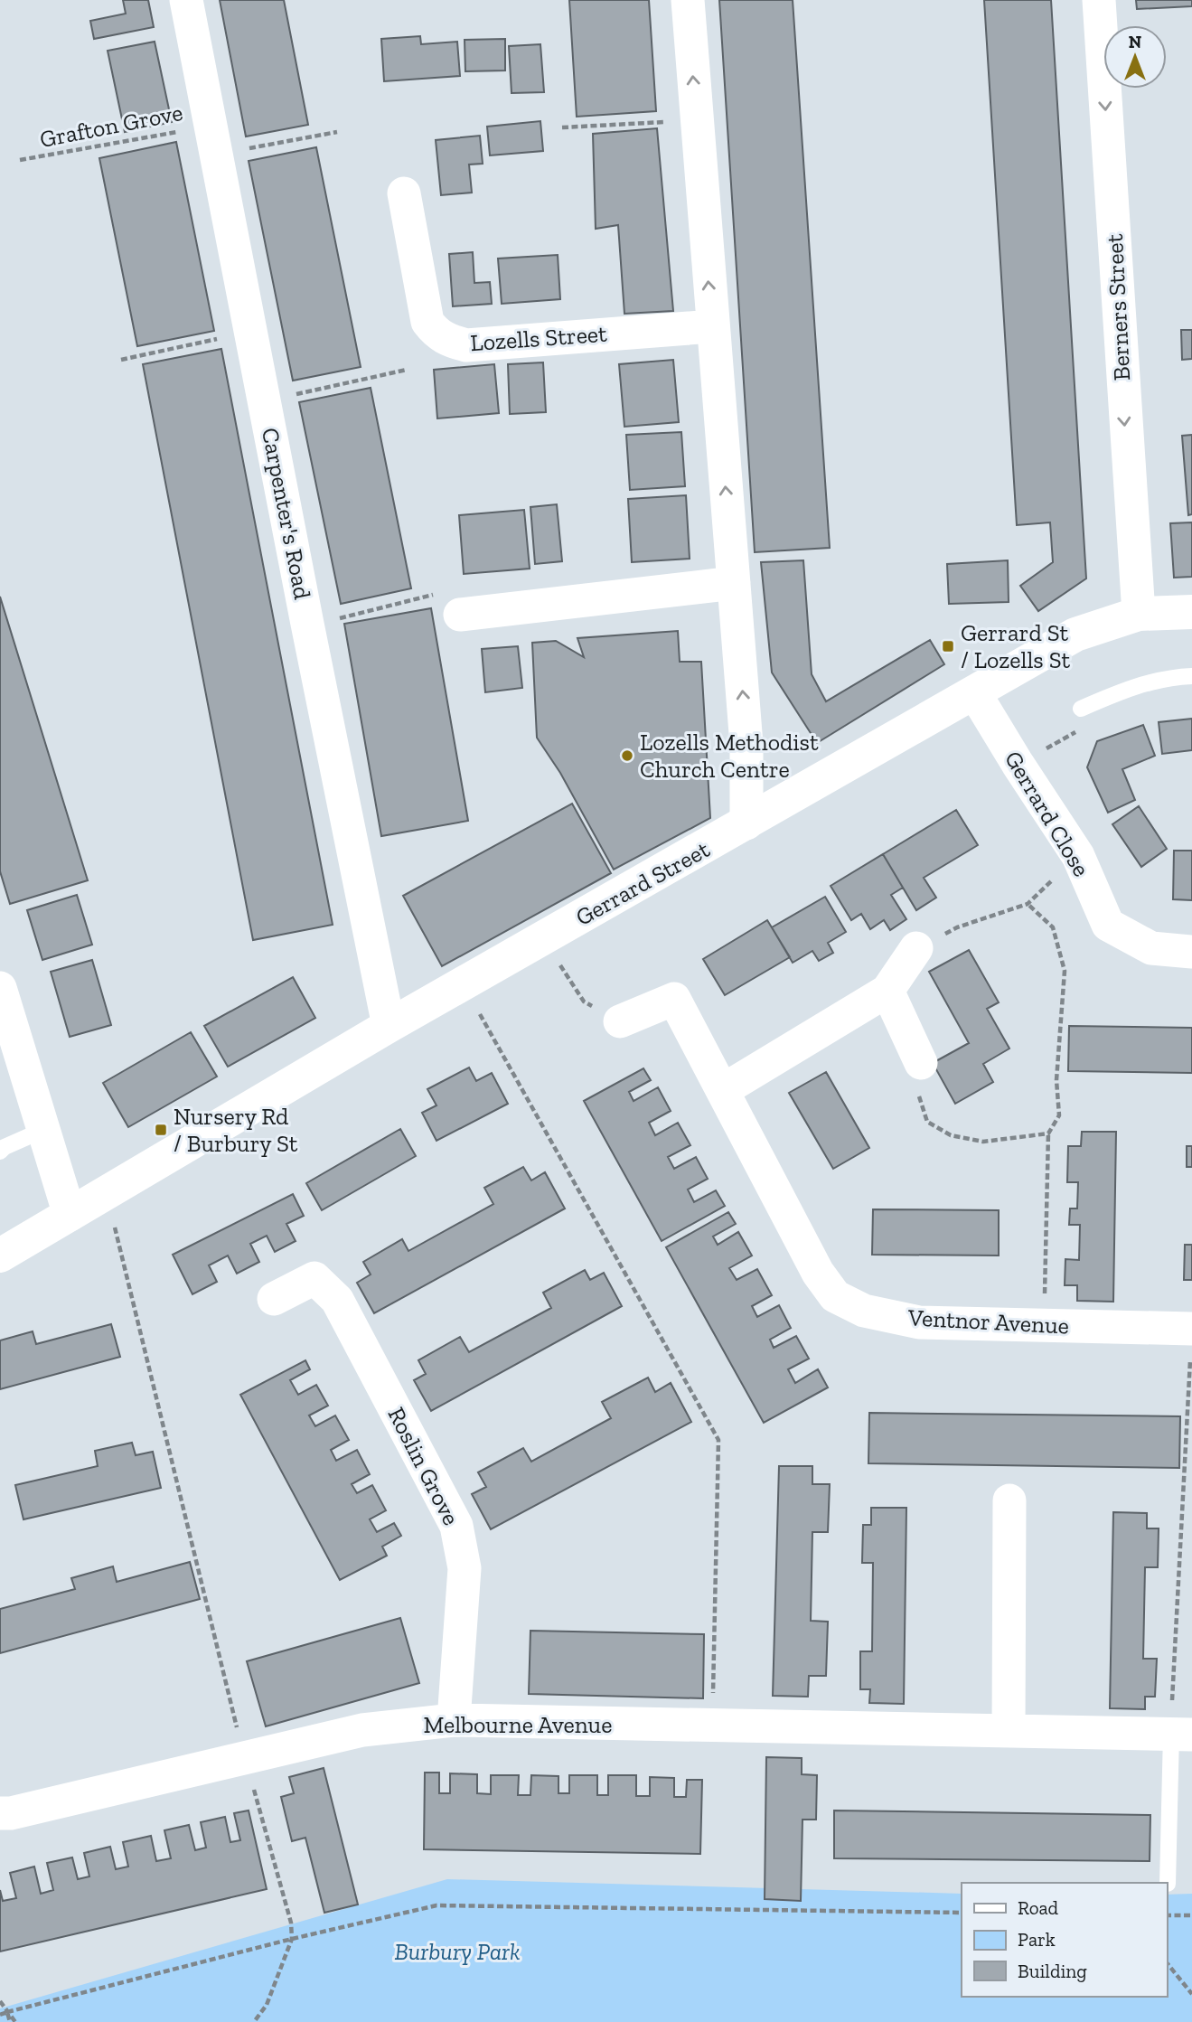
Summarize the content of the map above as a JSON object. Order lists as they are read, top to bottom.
{
  "streets": {
    "main road": ["Gerrard Street"],
    "street": [
      "Berners Street",
      "Lozells Street",
      "Carpenter's Road",
      "Gerrard Close",
      "Ventnor Avenue",
      "Roslin Grove",
      "Melbourne Avenue"
    ],
    "path": ["Grafton Grove"]
  },
  "crossings": [
    ["Grafton Grove", "Carpenter's Road"],
    ["Berners Street", "Gerrard Street"],
    ["Carpenter's Road", "Gerrard Street"],
    ["Gerrard Close", "Gerrard Street"],
    ["Roslin Grove", "Melbourne Avenue"]
  ],
  "one_way": ["Berners Street"],
  "parks": ["Burbury Park"],
  "places": {
    "transit": ["Gerrard St / Lozells St", "Nursery Rd / Burbury St"],
    "other": ["Lozells Methodist Church Centre"]
  },
  "legend": ["Road", "Park", "Building"],
  "north": "top"
}
